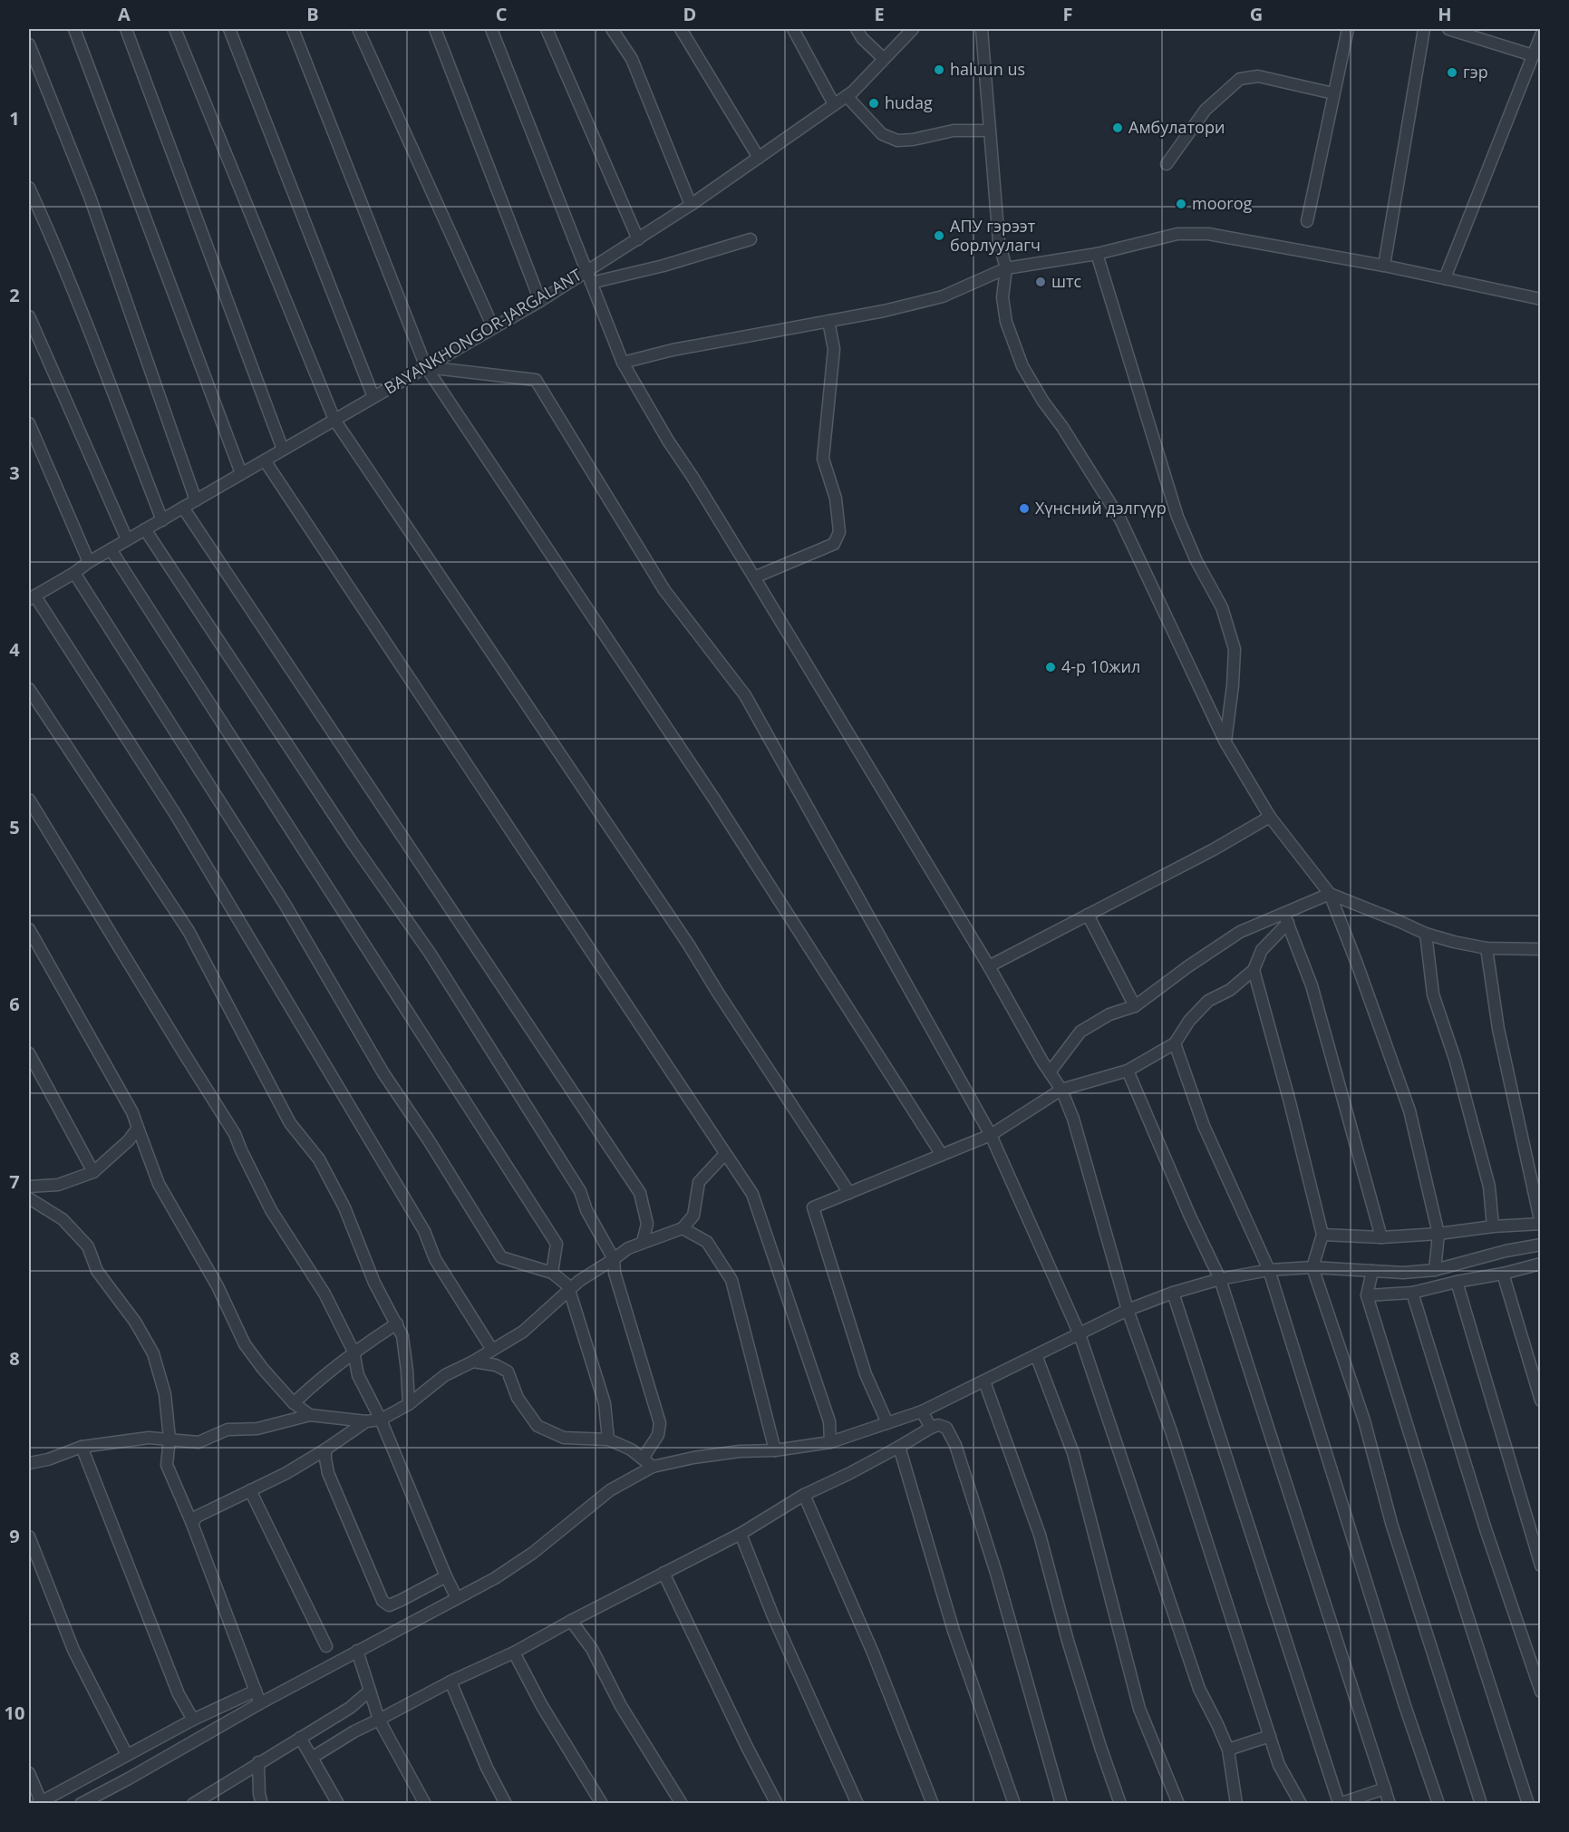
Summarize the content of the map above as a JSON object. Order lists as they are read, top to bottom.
{
  "streets": {
    "street": ["BAYANKHONGOR-JARGALANT"]
  },
  "places": [
    "haluun us",
    "гэр",
    "hudag",
    "Амбулатори",
    "moorog",
    "АПУ гэрээт борлуулагч",
    "штс",
    "Хүнсний дэлгүүр",
    "4-р 10жил"
  ],
  "grid": {
    "columns": [
      "A",
      "B",
      "C",
      "D",
      "E",
      "F",
      "G",
      "H"
    ],
    "rows": [
      "1",
      "2",
      "3",
      "4",
      "5",
      "6",
      "7",
      "8",
      "9",
      "10"
    ]
  }
}
